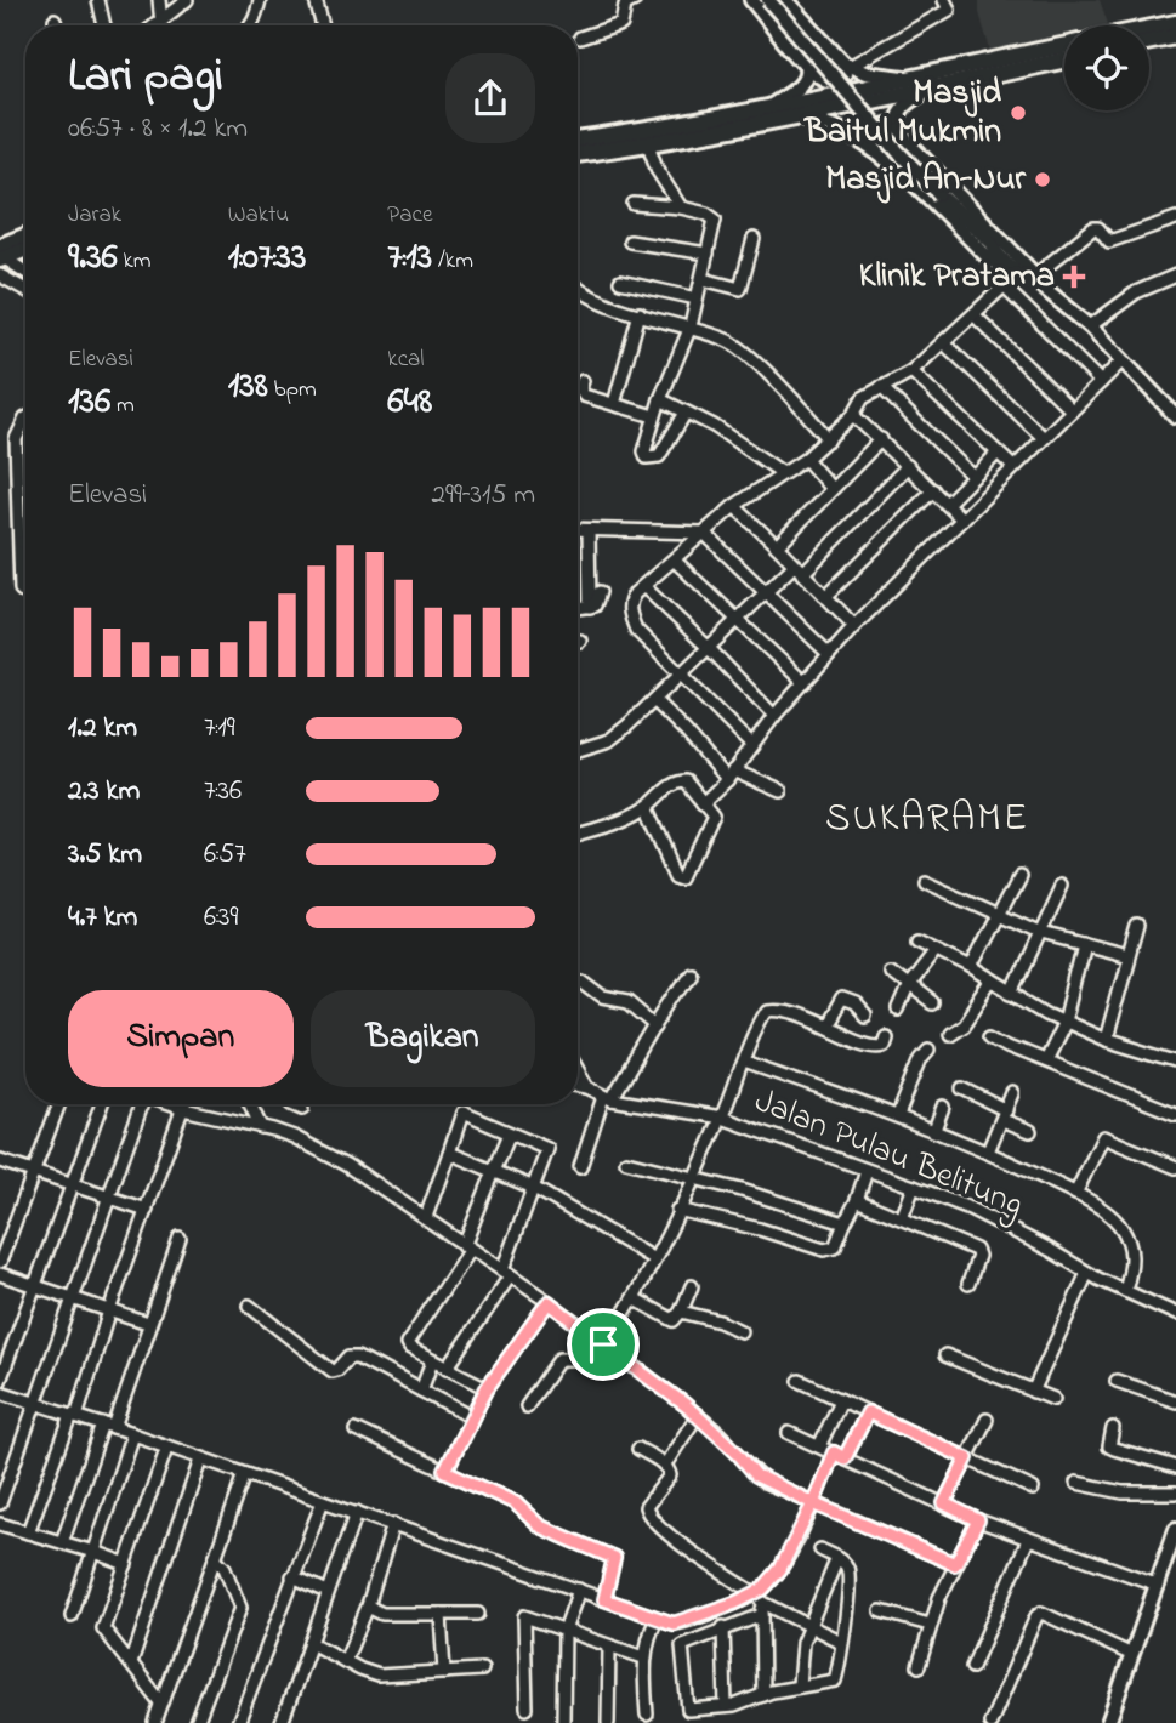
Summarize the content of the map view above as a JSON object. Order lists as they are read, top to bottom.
{
  "streets": {
    "street": ["Jalan Pulau Belitung"]
  },
  "districts": ["SUKARAME"],
  "places": {
    "other": ["Masjid Baitul Mukmin", "Masjid An-Nur"],
    "health": ["Klinik Pratama"]
  },
  "page": {
    "heading": ["Lari pagi", "06:57 · 8 × 1.2 km"],
    "stats": [
      ["Jarak", "9.36 km"],
      ["Waktu", "1:07:33"],
      ["Pace", "7:13 /km"],
      ["Elevasi", "136 m"],
      ["138 bpm"],
      ["kcal", "648"]
    ],
    "chart": ["Elevasi", "299–315 m"],
    "list": [
      {
        "name": "1.2 km",
        "note": "7:19"
      },
      {
        "name": "2.3 km",
        "note": "7:36"
      },
      {
        "name": "3.5 km",
        "note": "6:57"
      },
      {
        "name": "4.7 km",
        "note": "6:39"
      }
    ],
    "buttons": ["Simpan", "Bagikan"]
  }
}
